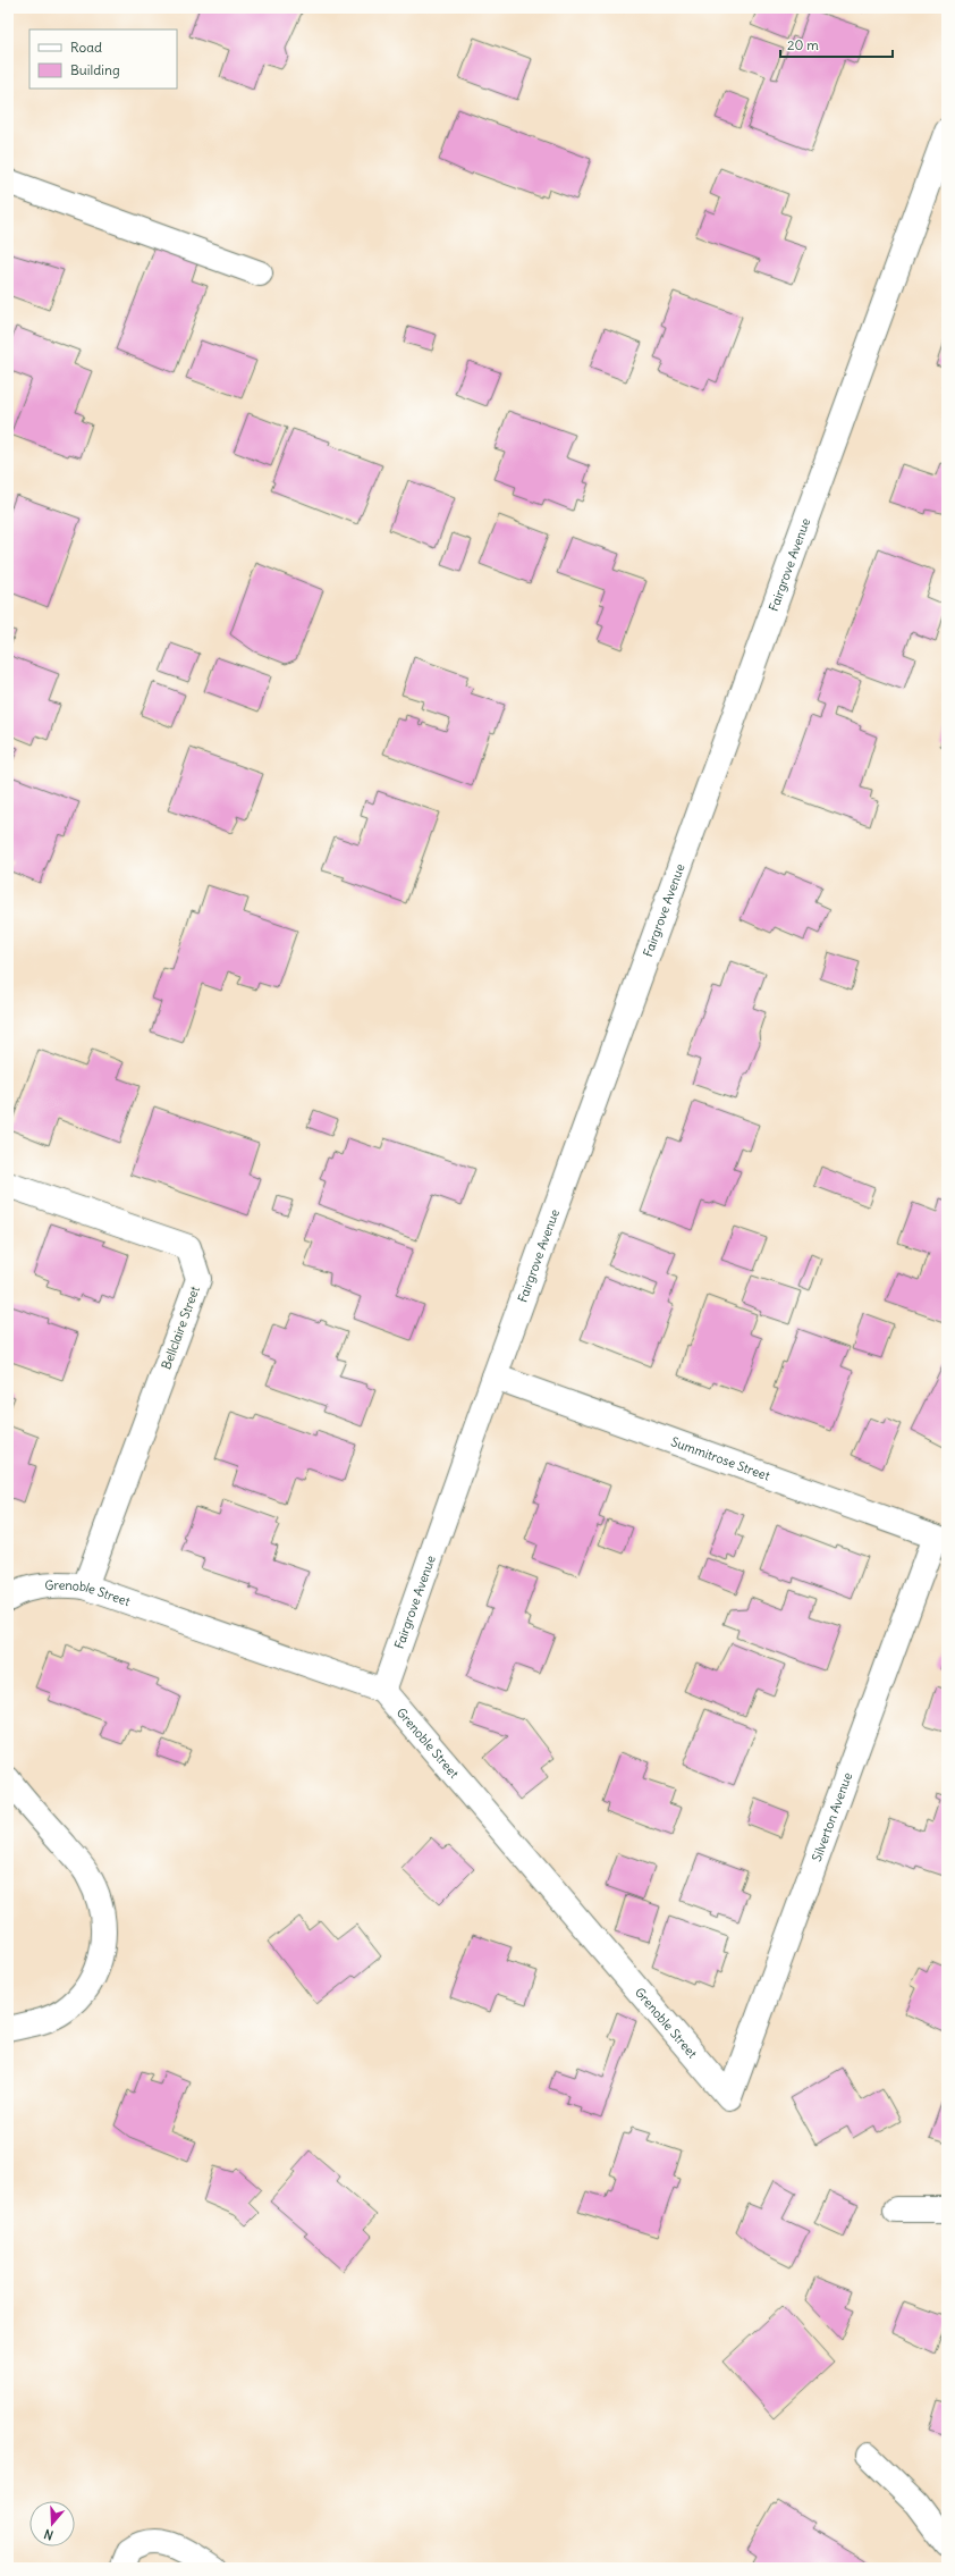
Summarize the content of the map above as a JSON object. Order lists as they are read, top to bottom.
{
  "streets": {
    "street": [
      "Fairgrove Avenue",
      "Bellclaire Street",
      "Summitrose Street",
      "Grenoble Street",
      "Silverton Avenue"
    ]
  },
  "crossings": [
    ["Fairgrove Avenue", "Summitrose Street"],
    ["Fairgrove Avenue", "Grenoble Street"],
    ["Bellclaire Street", "Grenoble Street"],
    ["Summitrose Street", "Silverton Avenue"],
    ["Grenoble Street", "Silverton Avenue"]
  ],
  "legend": ["Road", "Building"],
  "scale_bar": "20 m",
  "north": "bottom"
}
